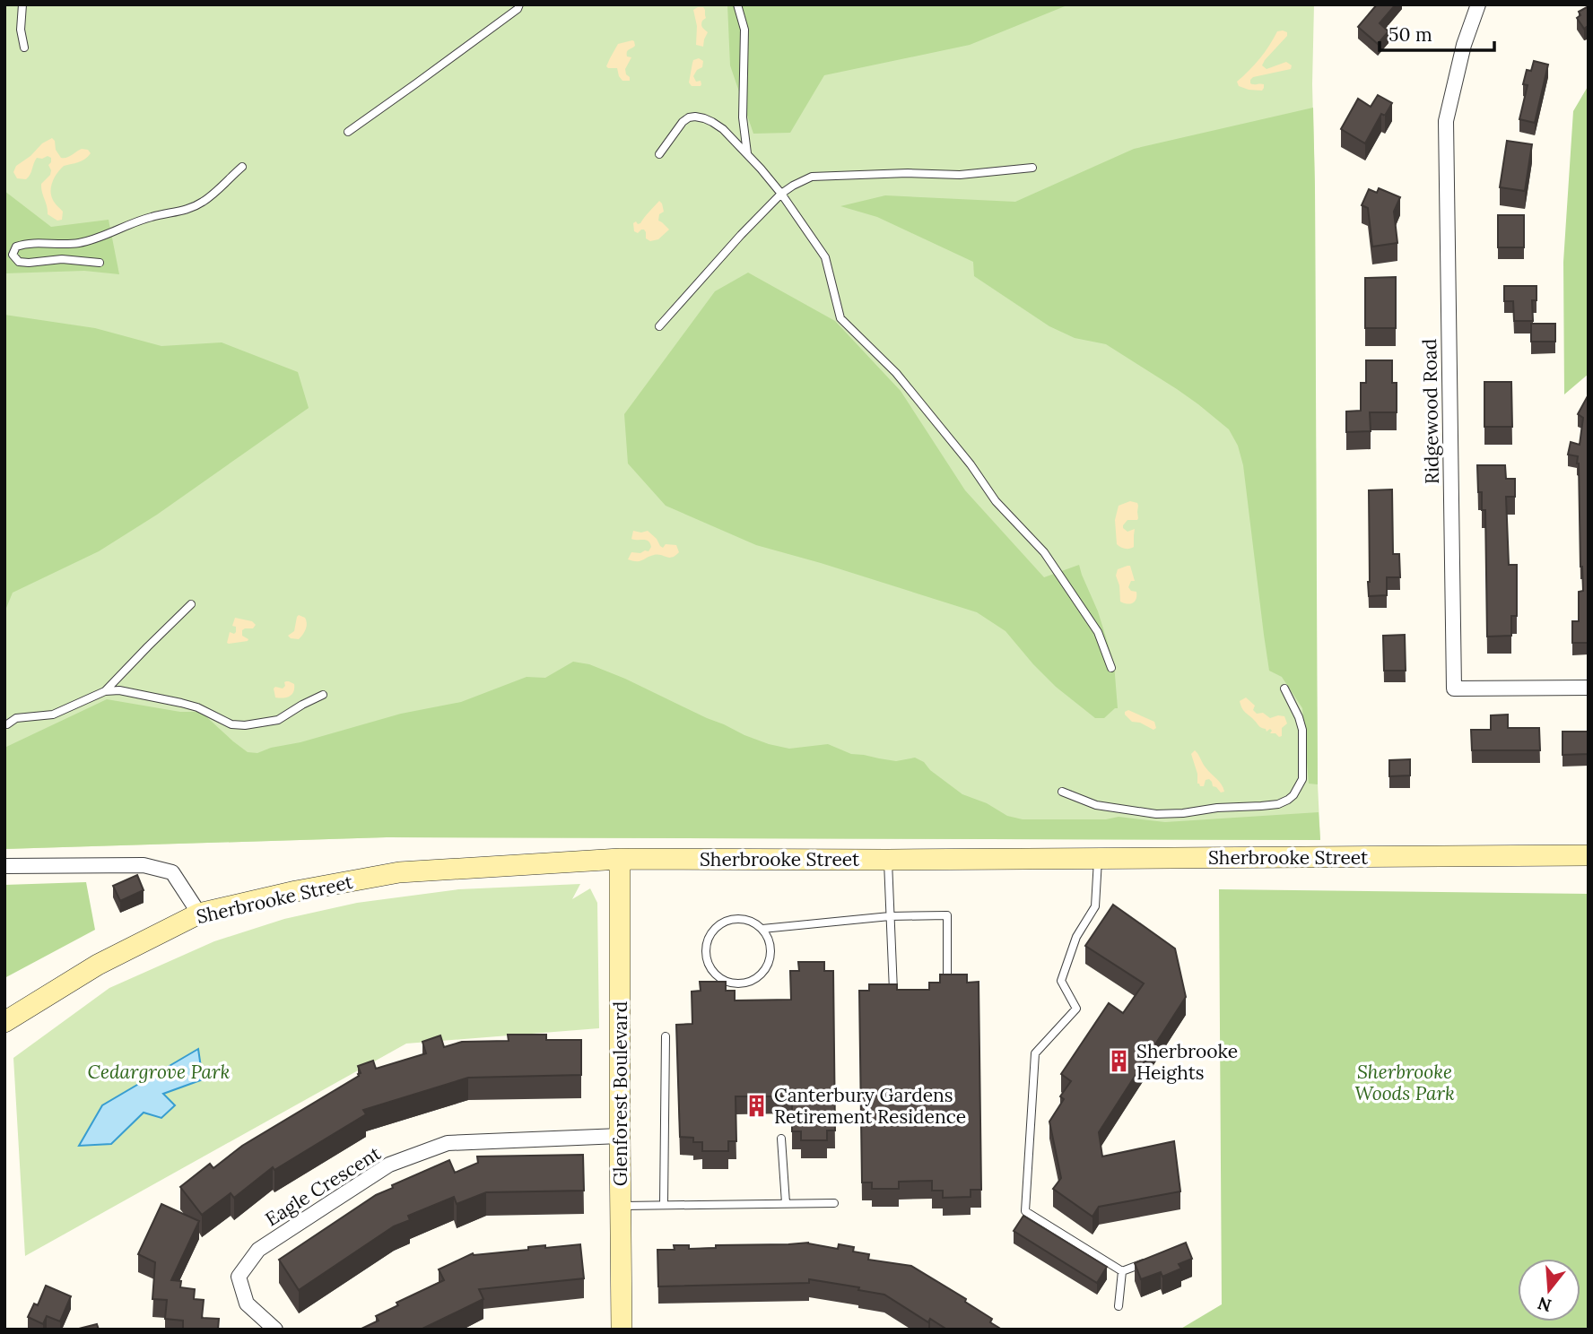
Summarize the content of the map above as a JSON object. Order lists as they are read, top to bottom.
{
  "streets": {
    "main road": ["Sherbrooke Street", "Glenforest Boulevard"],
    "street": ["Ridgewood Road", "Eagle Crescent"]
  },
  "crossings": [
    ["Sherbrooke Street", "Glenforest Boulevard"],
    ["Glenforest Boulevard", "Eagle Crescent"]
  ],
  "parks": ["Cedargrove Park", "Sherbrooke Woods Park"],
  "places": {
    "building": ["Sherbrooke Heights", "Canterbury Gardens Retirement Residence"]
  },
  "scale_bar": "50 m",
  "north": "bottom"
}
